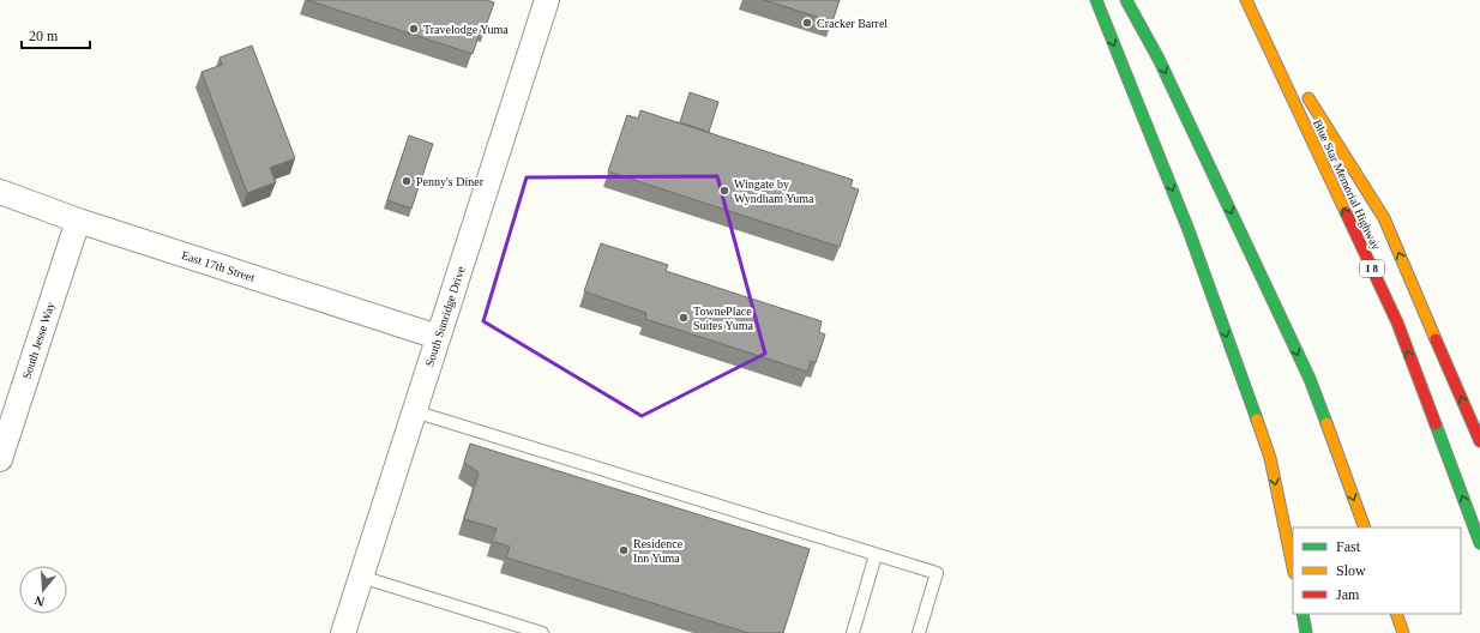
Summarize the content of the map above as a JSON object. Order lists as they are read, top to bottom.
{
  "streets": {
    "highway": ["Blue Star Memorial Highway", "I 8"],
    "street": ["East 17th Street", "South Sunridge Drive", "South Jesse Way"]
  },
  "crossings": [
    ["East 17th Street", "South Sunridge Drive"],
    ["East 17th Street", "South Jesse Way"]
  ],
  "places": [
    "Cracker Barrel",
    "Travelodge Yuma",
    "Penny's Diner",
    "Wingate by Wyndham Yuma",
    "TownePlace Suites Yuma",
    "Residence Inn Yuma"
  ],
  "legend": ["Fast", "Slow", "Jam"],
  "scale_bar": "20 m",
  "north": "bottom"
}
